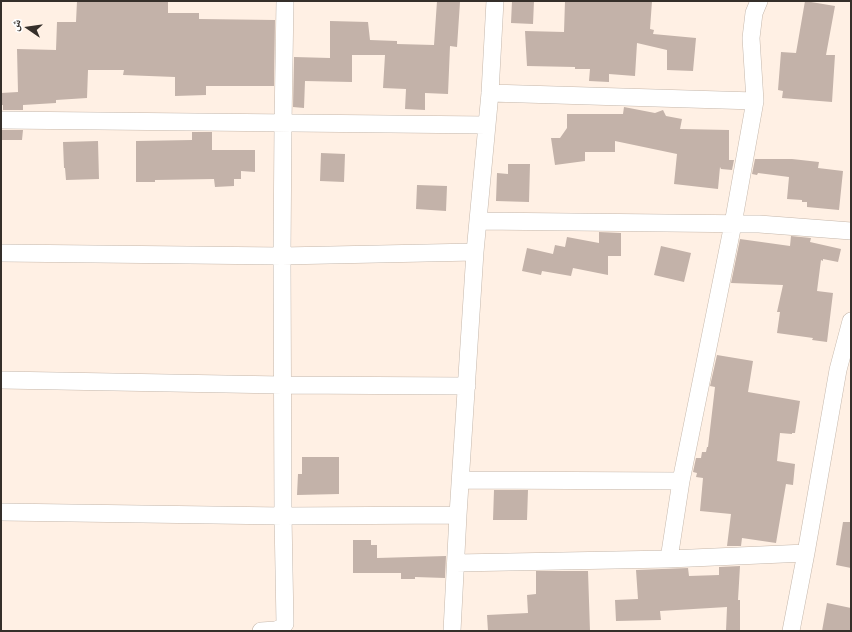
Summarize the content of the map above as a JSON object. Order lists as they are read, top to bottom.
{
  "north": "left"
}
